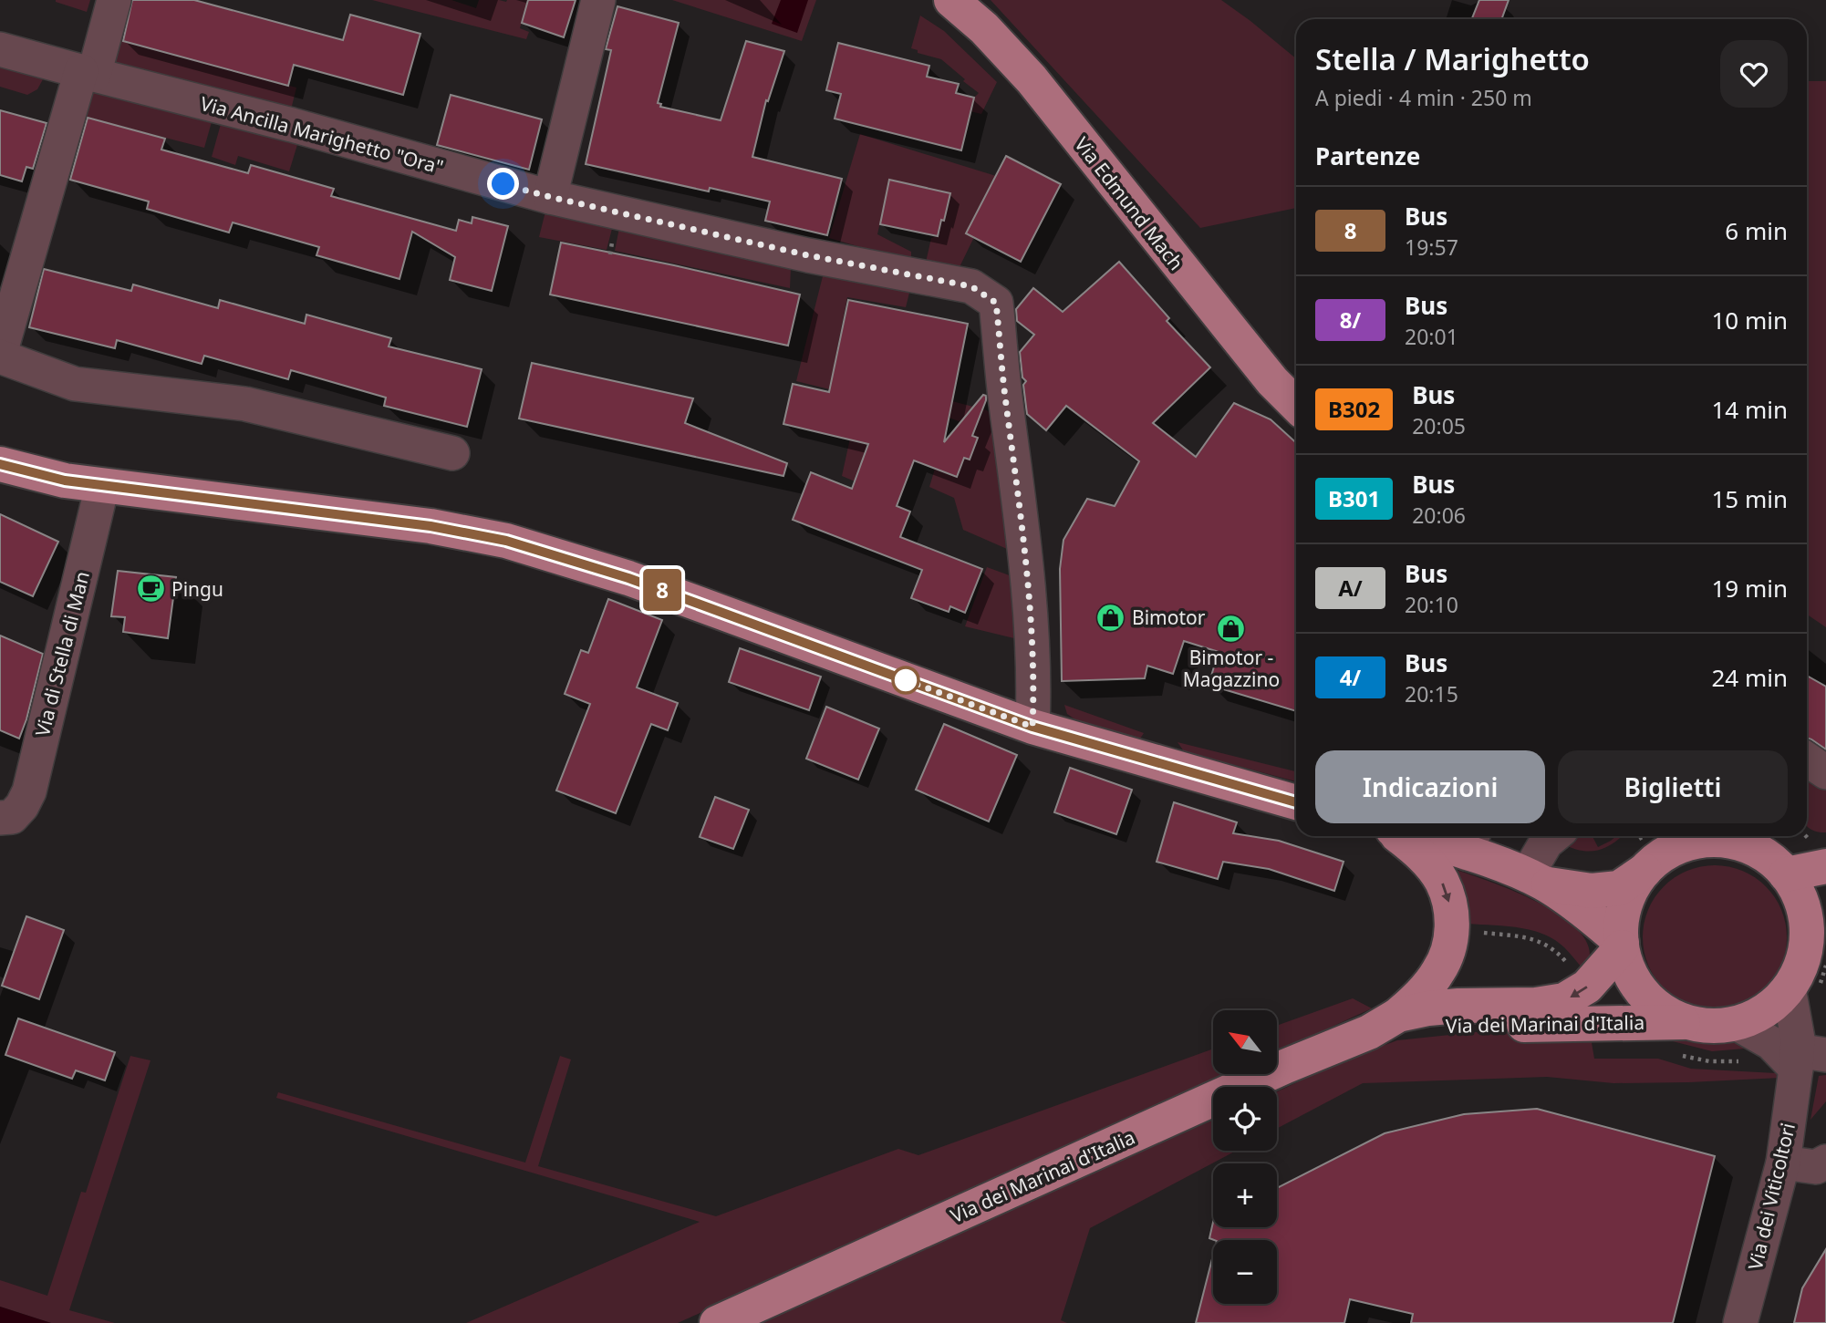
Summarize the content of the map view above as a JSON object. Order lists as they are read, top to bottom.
{
  "streets": {
    "main road": ["Via Edmund Mach", "Via dei Marinai d'Italia"],
    "street": ["Via Ancilla Marighetto \"Ora\"", "Via di Stella di Man", "Via dei Viticoltori"]
  },
  "places": {
    "cafe": ["Pingu"],
    "shop": ["Bimotor", "Bimotor - Magazzino"]
  },
  "lines": ["bus line 8"],
  "north": "top left",
  "page": {
    "on_map": "8",
    "heading": [
      ["Stella / Marighetto", "A piedi · 4 min · 250 m"],
      "Partenze"
    ],
    "list": [
      {
        "mark": "8",
        "name": "Bus",
        "note": "19:57",
        "value": "6 min"
      },
      {
        "mark": "8/",
        "name": "Bus",
        "note": "20:01",
        "value": "10 min"
      },
      {
        "mark": "B302",
        "name": "Bus",
        "note": "20:05",
        "value": "14 min"
      },
      {
        "mark": "B301",
        "name": "Bus",
        "note": "20:06",
        "value": "15 min"
      },
      {
        "mark": "A/",
        "name": "Bus",
        "note": "20:10",
        "value": "19 min"
      },
      {
        "mark": "4/",
        "name": "Bus",
        "note": "20:15",
        "value": "24 min"
      }
    ],
    "buttons": ["Indicazioni", "Biglietti"],
    "map_buttons": ["+", "−"]
  }
}
